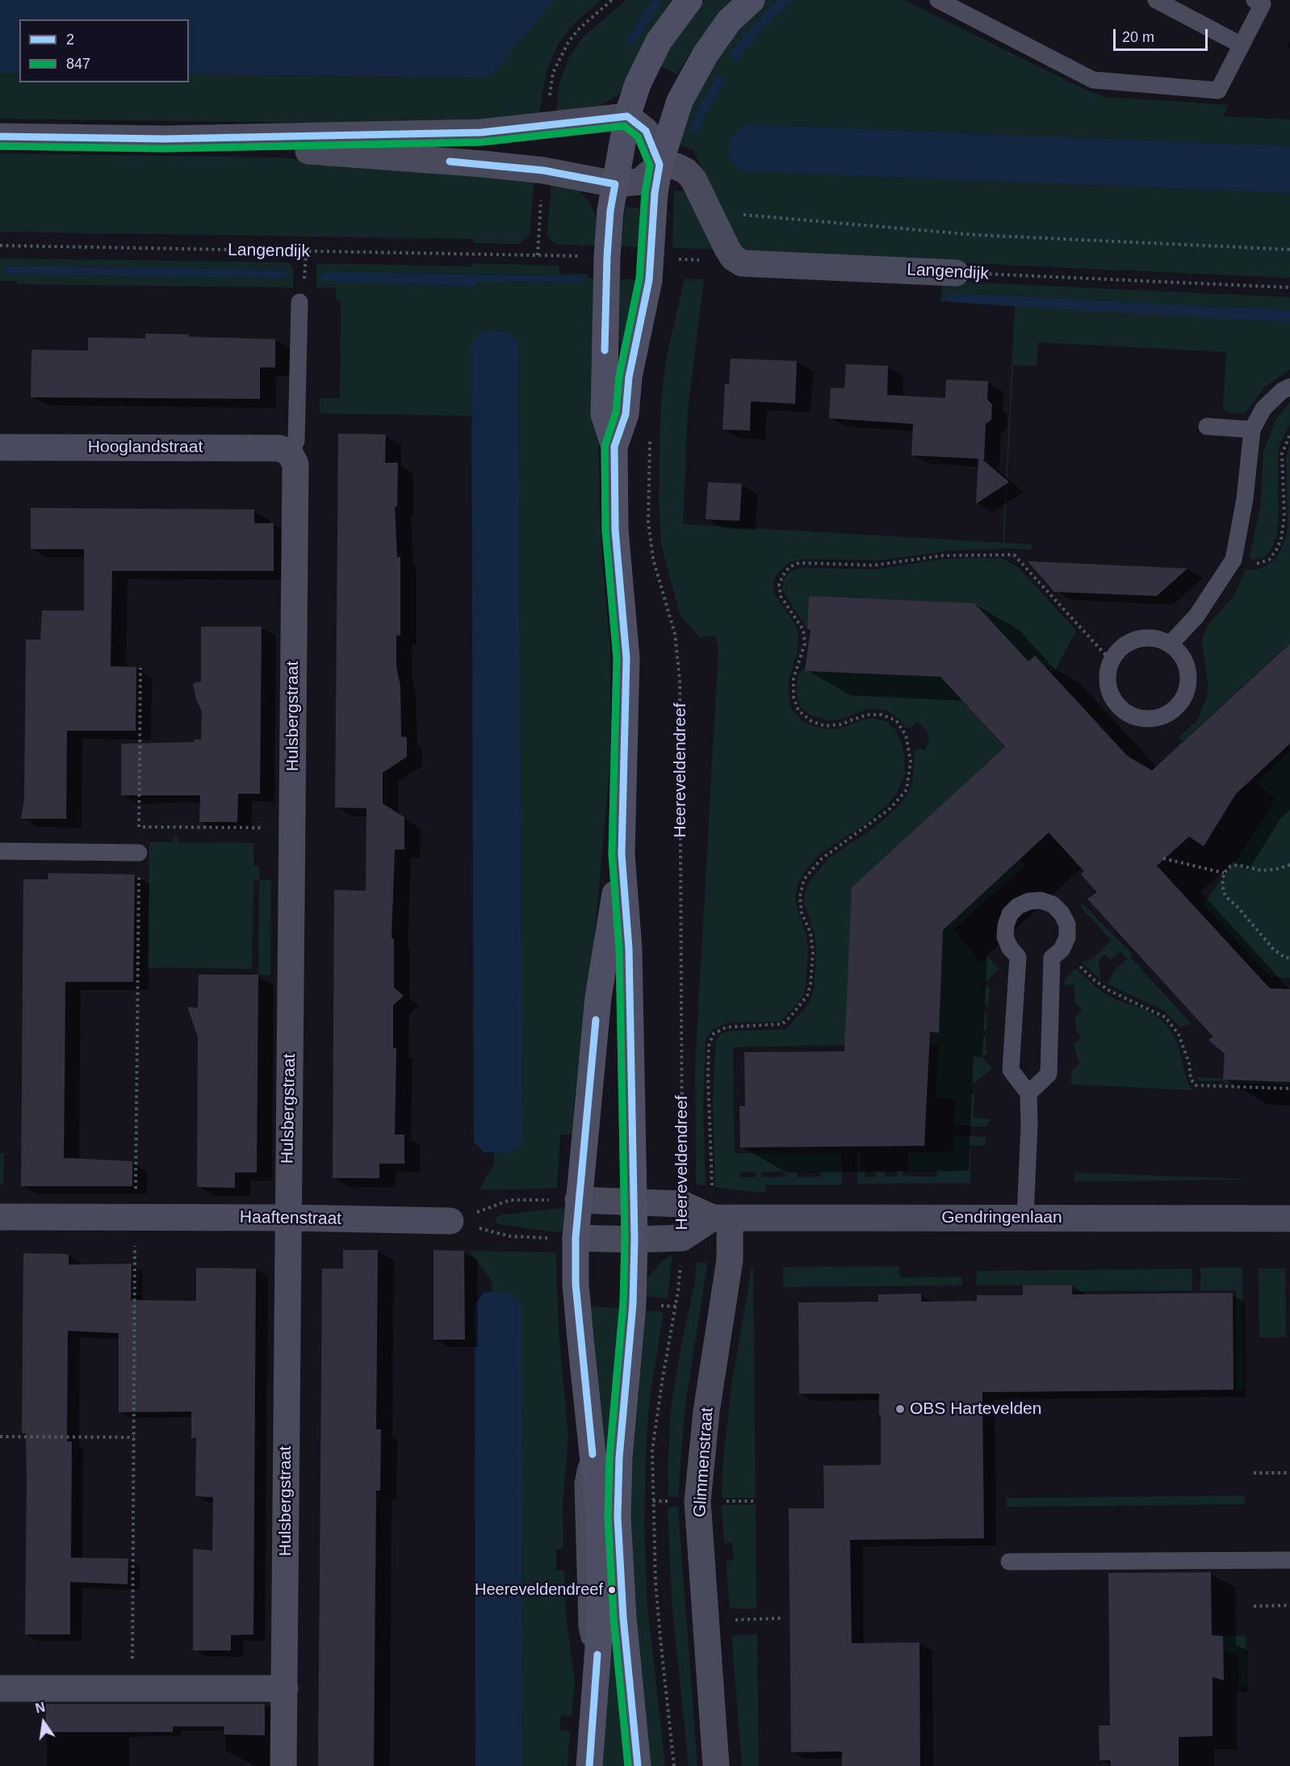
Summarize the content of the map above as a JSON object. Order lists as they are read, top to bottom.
{
  "streets": {
    "street": [
      "Langendijk",
      "Hooglandstraat",
      "Hulsbergstraat",
      "Gendringenlaan",
      "Haaftenstraat",
      "Glimmenstraat"
    ],
    "path": ["Heereveldendreef"]
  },
  "crossings": [
    ["Hooglandstraat", "Hulsbergstraat"],
    ["Hulsbergstraat", "Haaftenstraat"],
    ["Heereveldendreef", "Gendringenlaan"],
    ["Gendringenlaan", "Glimmenstraat"]
  ],
  "places": ["OBS Hartevelden", "Heereveldendreef"],
  "lines": ["transit line 2", "transit line 847"],
  "legend": ["2", "847"],
  "scale_bar": "20 m",
  "north": "top"
}
